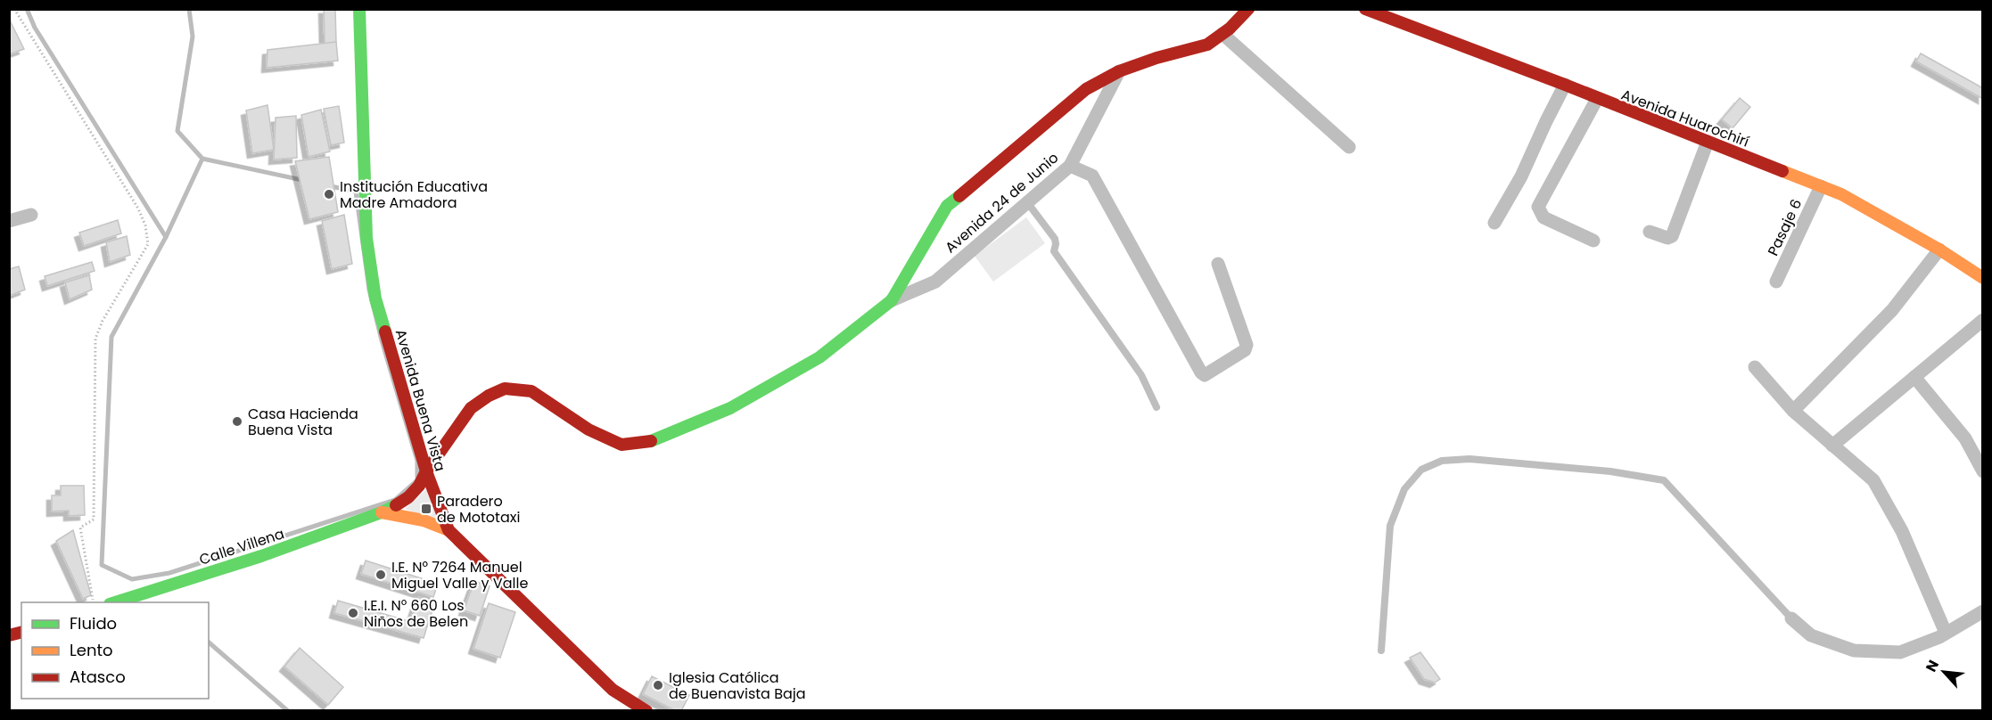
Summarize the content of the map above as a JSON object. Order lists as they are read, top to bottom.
{
  "streets": {
    "street": [
      "Avenida Huarochirí",
      "Avenida 24 de Junio",
      "Pasaje 6",
      "Avenida Buena Vista",
      "Calle Villena"
    ]
  },
  "crossings": [
    ["Avenida Huarochirí", "Pasaje 6"],
    ["Avenida 24 de Junio", "Avenida Buena Vista"],
    ["Avenida 24 de Junio", "Calle Villena"],
    ["Avenida Buena Vista", "Calle Villena"]
  ],
  "places": {
    "other": [
      "Institución Educativa Madre Amadora",
      "Casa Hacienda Buena Vista",
      "I.E. N° 7264 Manuel Miguel Valle y Valle",
      "I.E.I. N° 660 Los Niños de Belen",
      "Iglesia Católica de Buenavista Baja"
    ],
    "transit": ["Paradero de Mototaxi"]
  },
  "legend": ["Fluido", "Lento", "Atasco"],
  "north": "top left"
}
